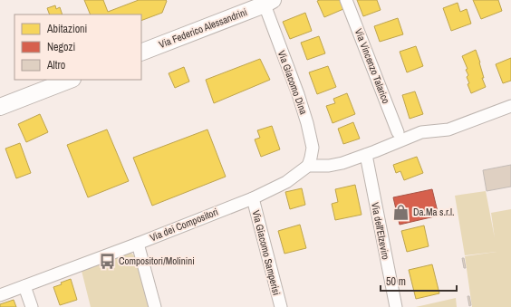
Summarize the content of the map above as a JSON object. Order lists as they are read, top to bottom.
{
  "streets": {
    "street": [
      "Via Federico Alessandrini",
      "Via Vincenzo Talarico",
      "Via Giacomo Dina",
      "Via dei Compositori",
      "Via dell'Elzeviro",
      "Via Giacomo Samperisi"
    ]
  },
  "crossings": [
    ["Via Federico Alessandrini", "Via Giacomo Dina"],
    ["Via Giacomo Dina", "Via dei Compositori"],
    ["Via dei Compositori", "Via Giacomo Samperisi"]
  ],
  "places": {
    "shop": ["Da.Ma s.r.l."],
    "bus stop": ["Compositori/Molinini"]
  },
  "legend": ["Abitazioni", "Negozi", "Altro"],
  "scale_bar": "50 m"
}
